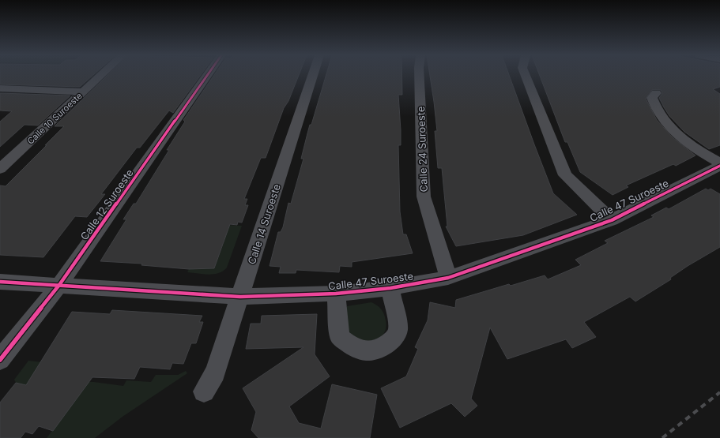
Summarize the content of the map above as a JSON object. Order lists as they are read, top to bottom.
{
  "streets": {
    "street": [
      "Calle 10 Suroeste",
      "Calle 24 Suroeste",
      "Calle 47 Suroeste",
      "Calle 12 Suroeste",
      "Calle 14 Suroeste"
    ]
  },
  "crossings": [
    ["Calle 24 Suroeste", "Calle 47 Suroeste"],
    ["Calle 47 Suroeste", "Calle 12 Suroeste"],
    ["Calle 47 Suroeste", "Calle 14 Suroeste"]
  ]
}
